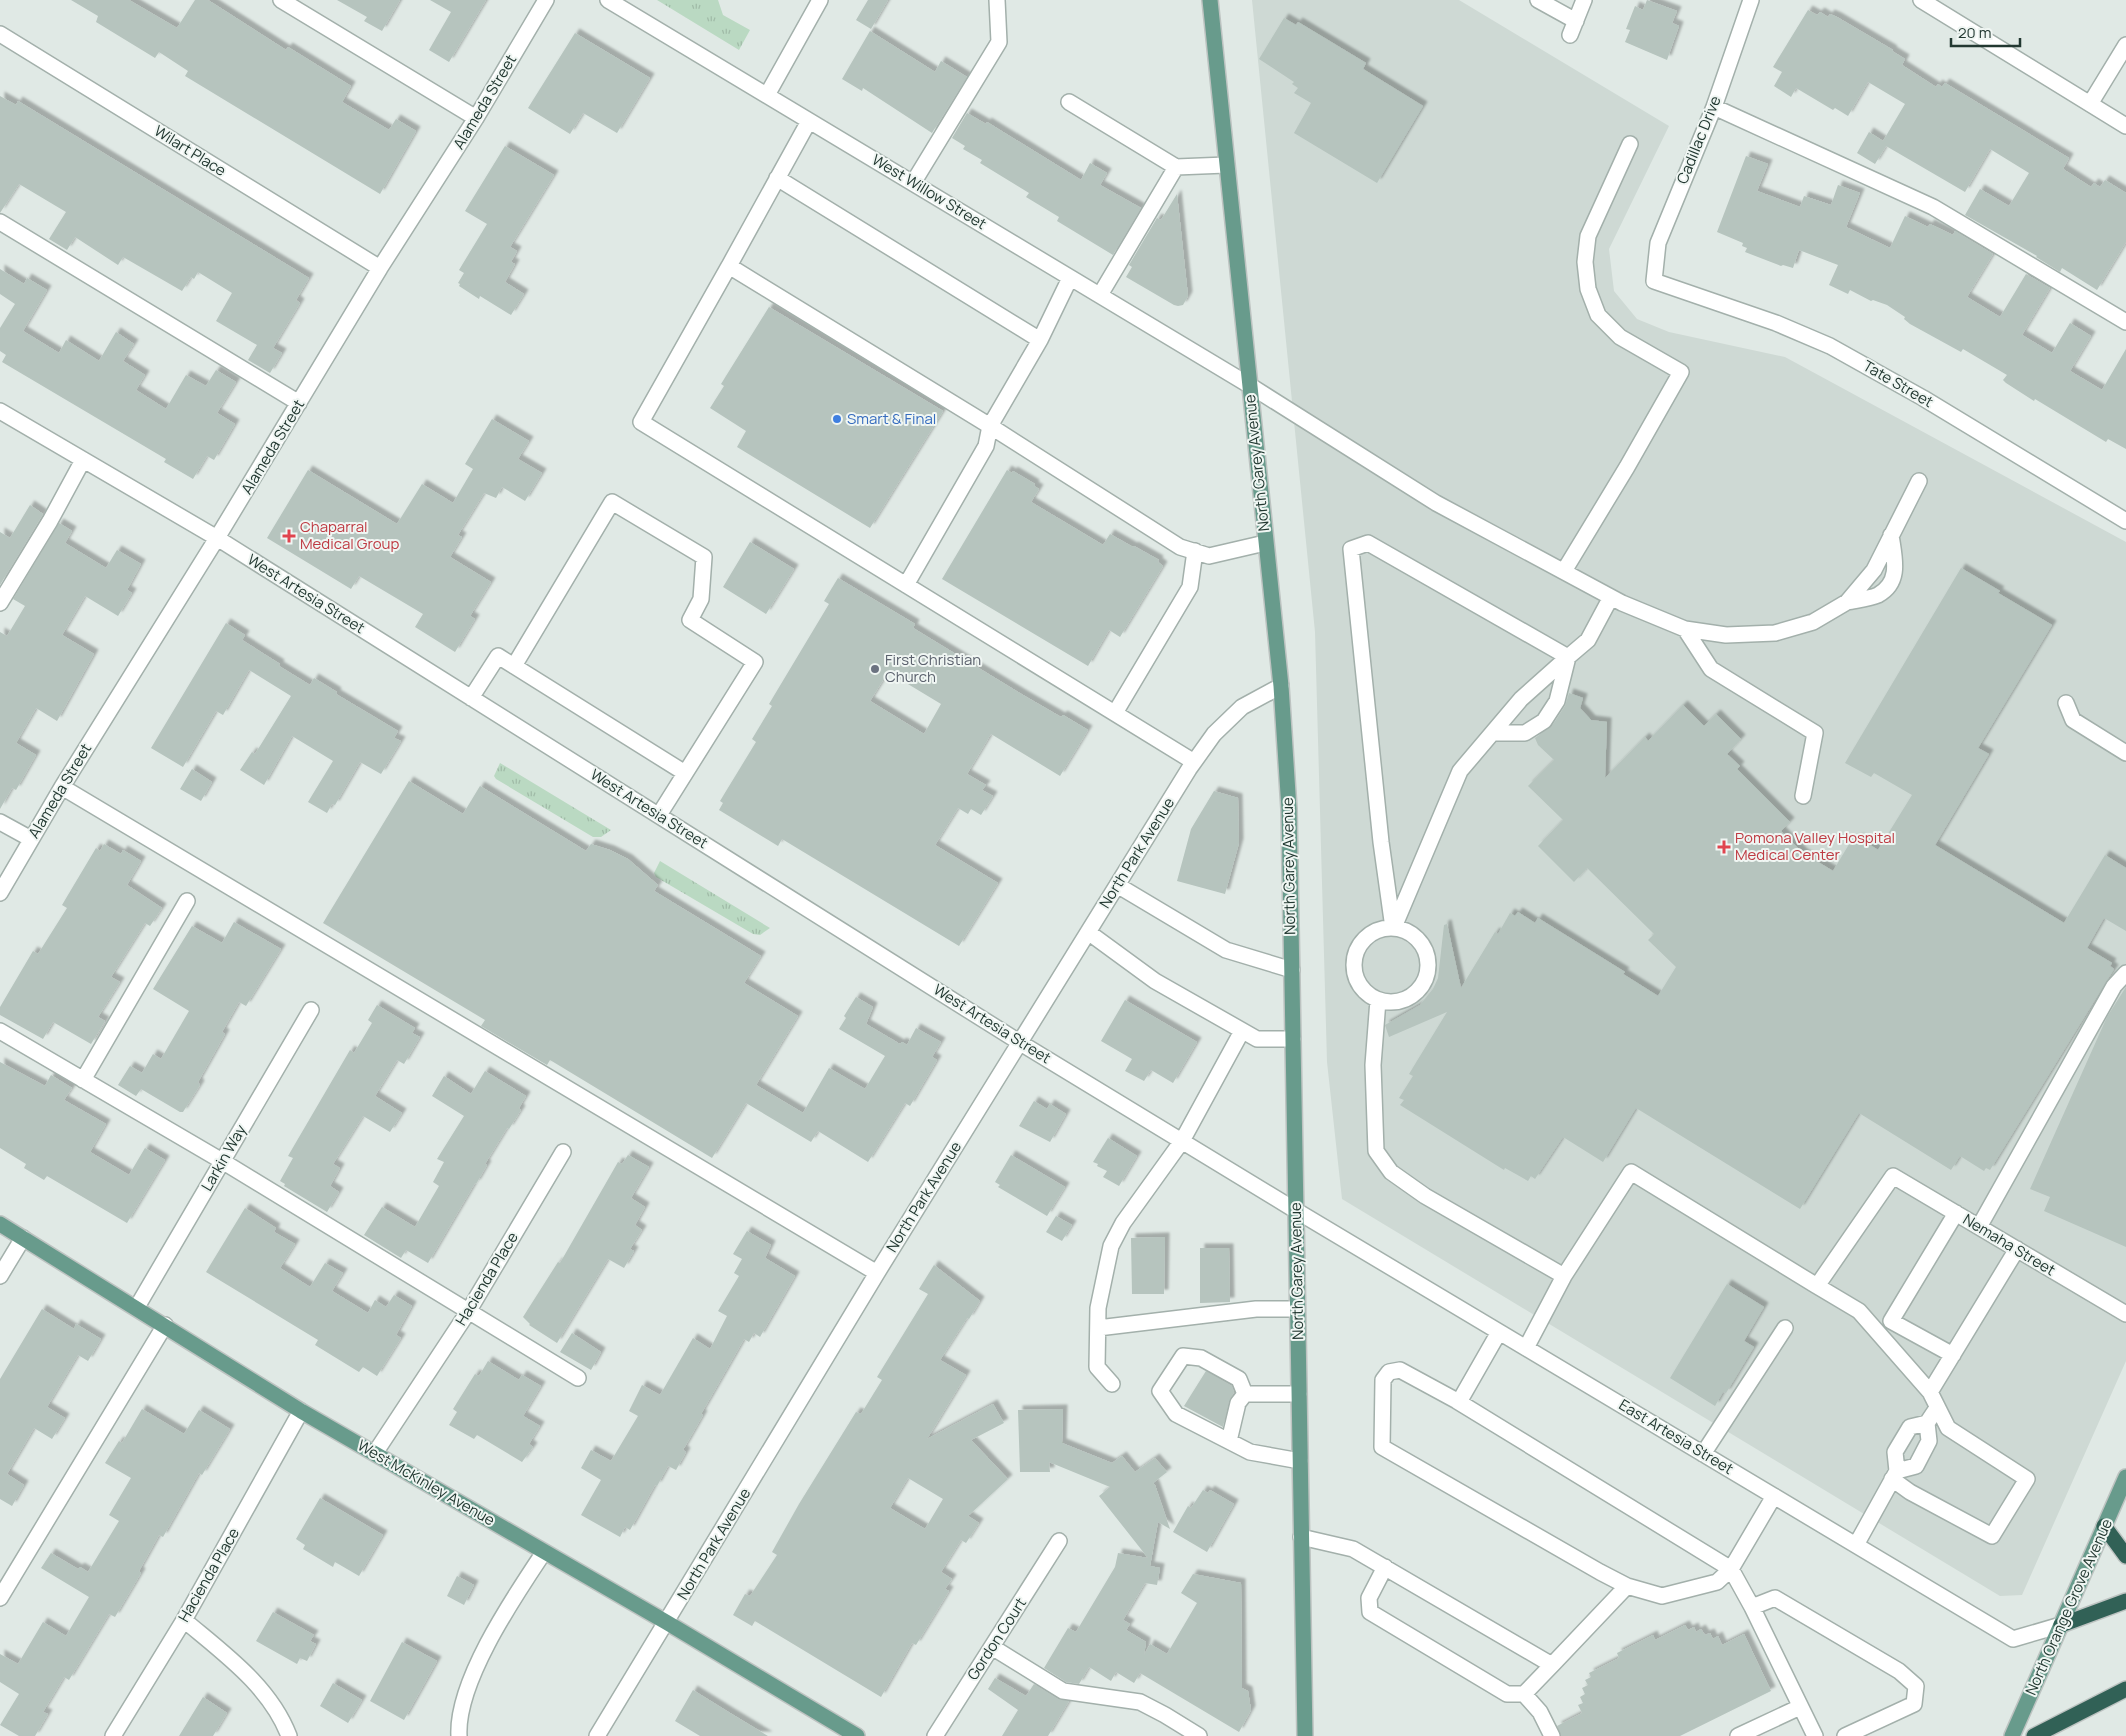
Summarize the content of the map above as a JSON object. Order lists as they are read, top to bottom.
{
  "streets": {
    "main road": ["North Garey Avenue", "West McKinley Avenue", "North Orange Grove Avenue"],
    "street": [
      "Alameda Street",
      "Cadillac Drive",
      "Wilart Place",
      "West Willow Street",
      "Tate Street",
      "West Artesia Street",
      "North Park Avenue",
      "Larkin Way",
      "Nemaha Street",
      "Hacienda Place",
      "East Artesia Street",
      "Gordon Court"
    ]
  },
  "crossings": [
    ["Alameda Street", "Wilart Place"],
    ["Alameda Street", "West Artesia Street"],
    ["Cadillac Drive", "Tate Street"],
    ["West Willow Street", "North Garey Avenue"],
    ["North Garey Avenue", "West Artesia Street"],
    ["North Garey Avenue", "North Park Avenue"],
    ["North Garey Avenue", "East Artesia Street"],
    ["West Artesia Street", "North Park Avenue"],
    ["West Artesia Street", "East Artesia Street"],
    ["North Park Avenue", "West McKinley Avenue"],
    ["Larkin Way", "West McKinley Avenue"],
    ["Hacienda Place", "West McKinley Avenue"],
    ["East Artesia Street", "North Orange Grove Avenue"]
  ],
  "places": {
    "other": ["Smart & Final", "First Christian Church"],
    "health": ["Chaparral Medical Group", "Pomona Valley Hospital Medical Center"]
  },
  "scale_bar": "20 m"
}
